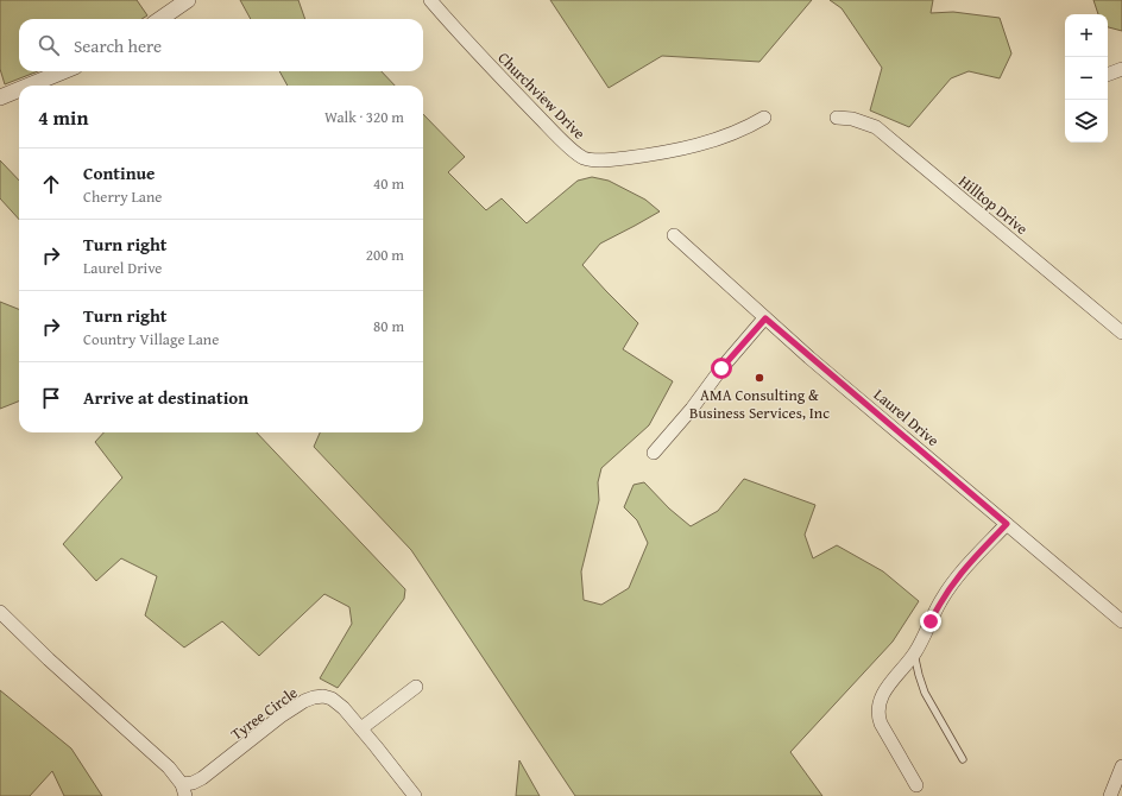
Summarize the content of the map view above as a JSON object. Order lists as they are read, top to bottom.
{
  "streets": {
    "street": [
      "Churchview Drive",
      "Hilltop Drive",
      "Laurel Drive",
      "Tyree Circle"
    ]
  },
  "places": ["AMA Consulting & Business Services, Inc"],
  "page": {
    "map_buttons": ["+", "−"],
    "search": "Search here",
    "heading": ["4 min", "Walk · 320 m"],
    "list": [
      ["Continue", "Cherry Lane", "40 m"],
      ["Turn right", "Laurel Drive", "200 m"],
      ["Turn right", "Country Village Lane", "80 m"],
      "Arrive at destination"
    ]
  }
}
